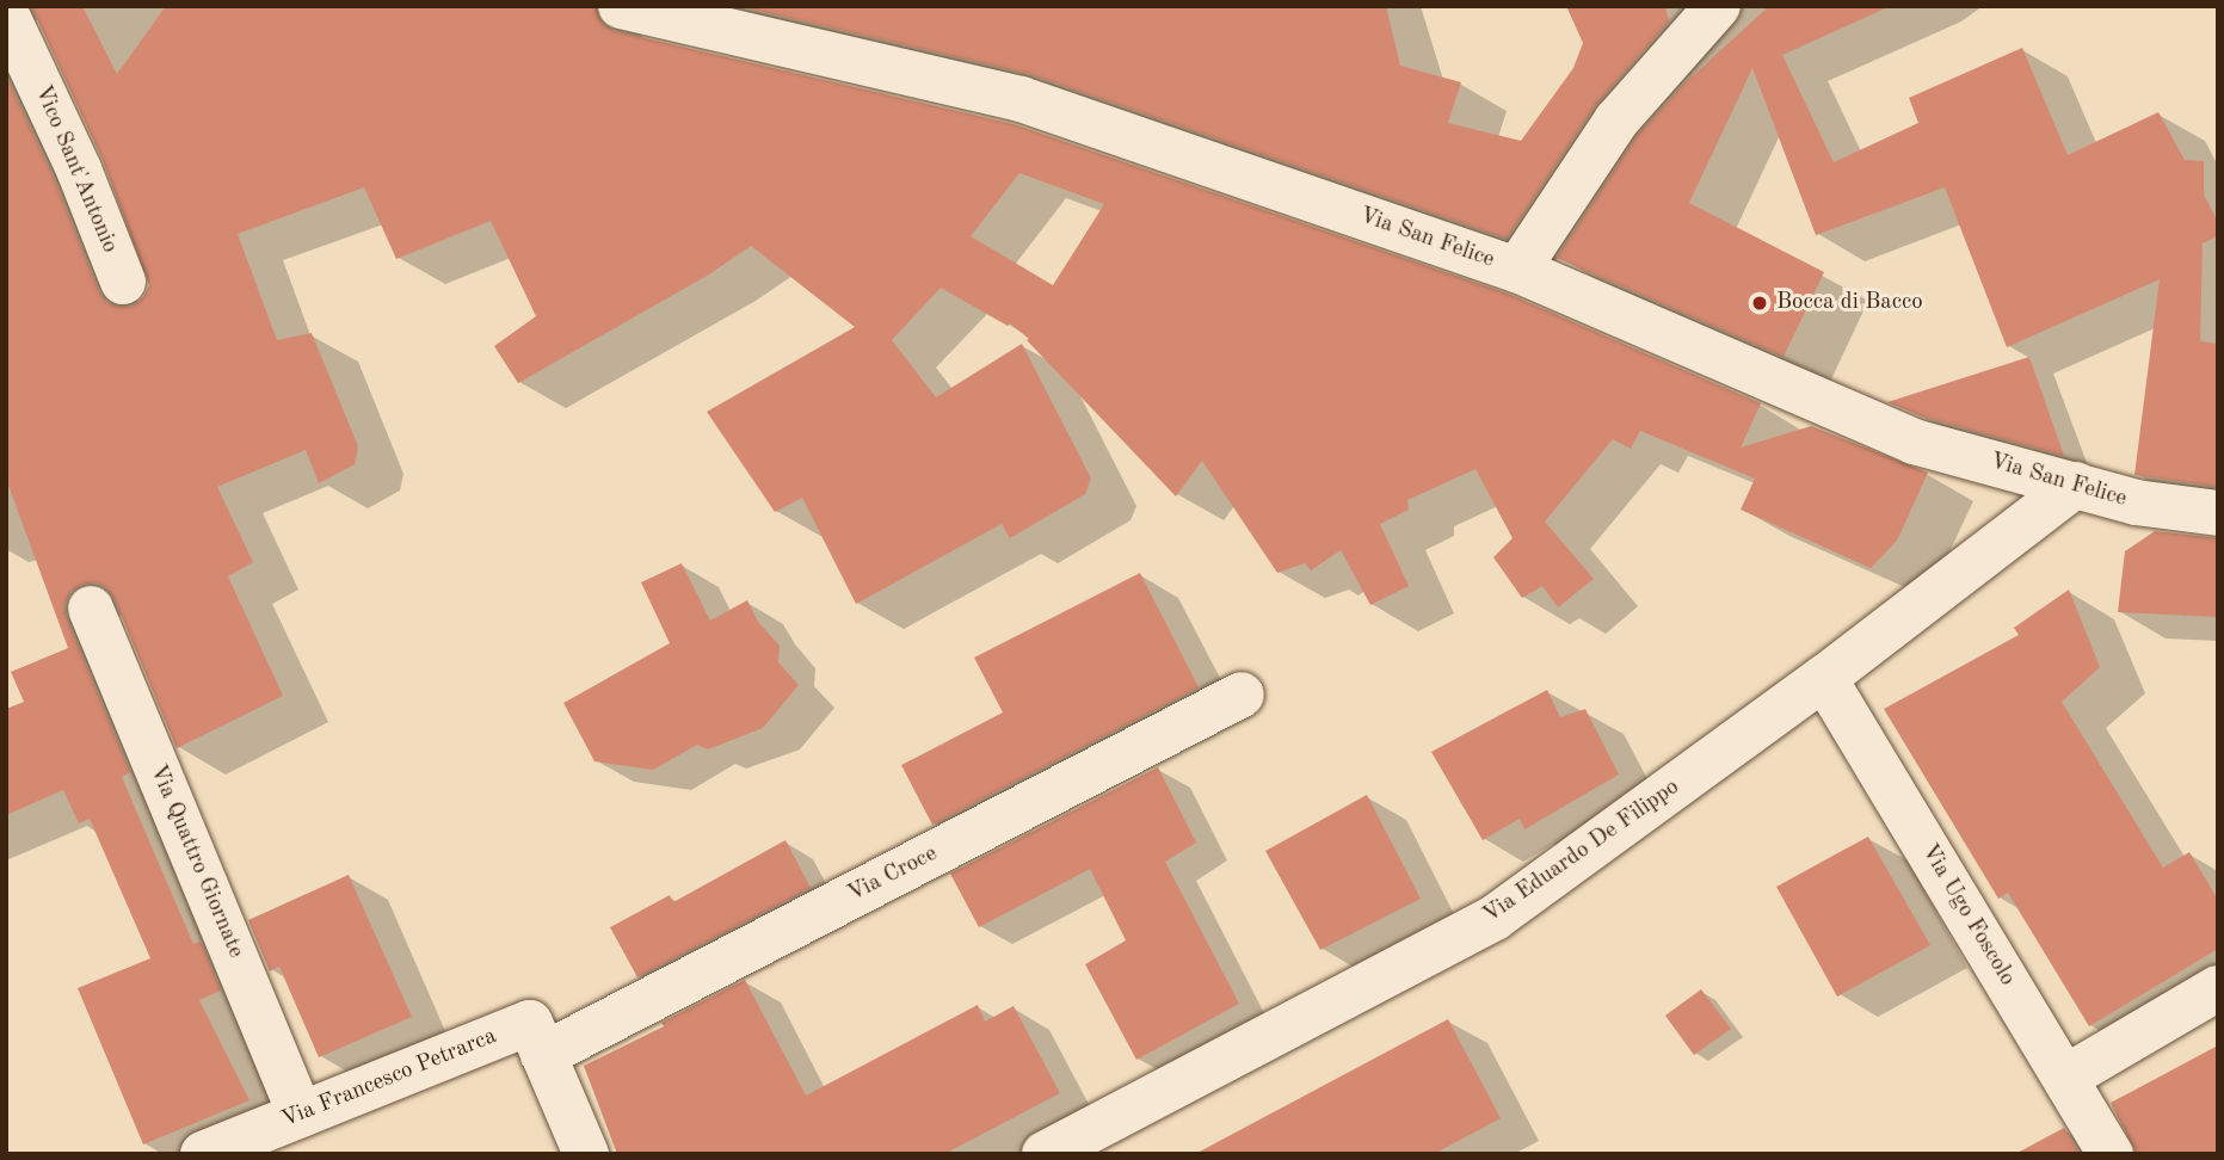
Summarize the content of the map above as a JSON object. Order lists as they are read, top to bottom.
{
  "streets": {
    "street": [
      "Vico Sant'Antonio",
      "Via San Felice",
      "Via Eduardo De Filippo",
      "Via Quattro Giornate",
      "Via Croce",
      "Via Ugo Foscolo",
      "Via Francesco Petrarca"
    ]
  },
  "crossings": [
    ["Via San Felice", "Via Eduardo De Filippo"],
    ["Via Eduardo De Filippo", "Via Ugo Foscolo"],
    ["Via Quattro Giornate", "Via Francesco Petrarca"],
    ["Via Croce", "Via Francesco Petrarca"]
  ],
  "places": ["Bocca di Bacco"]
}
